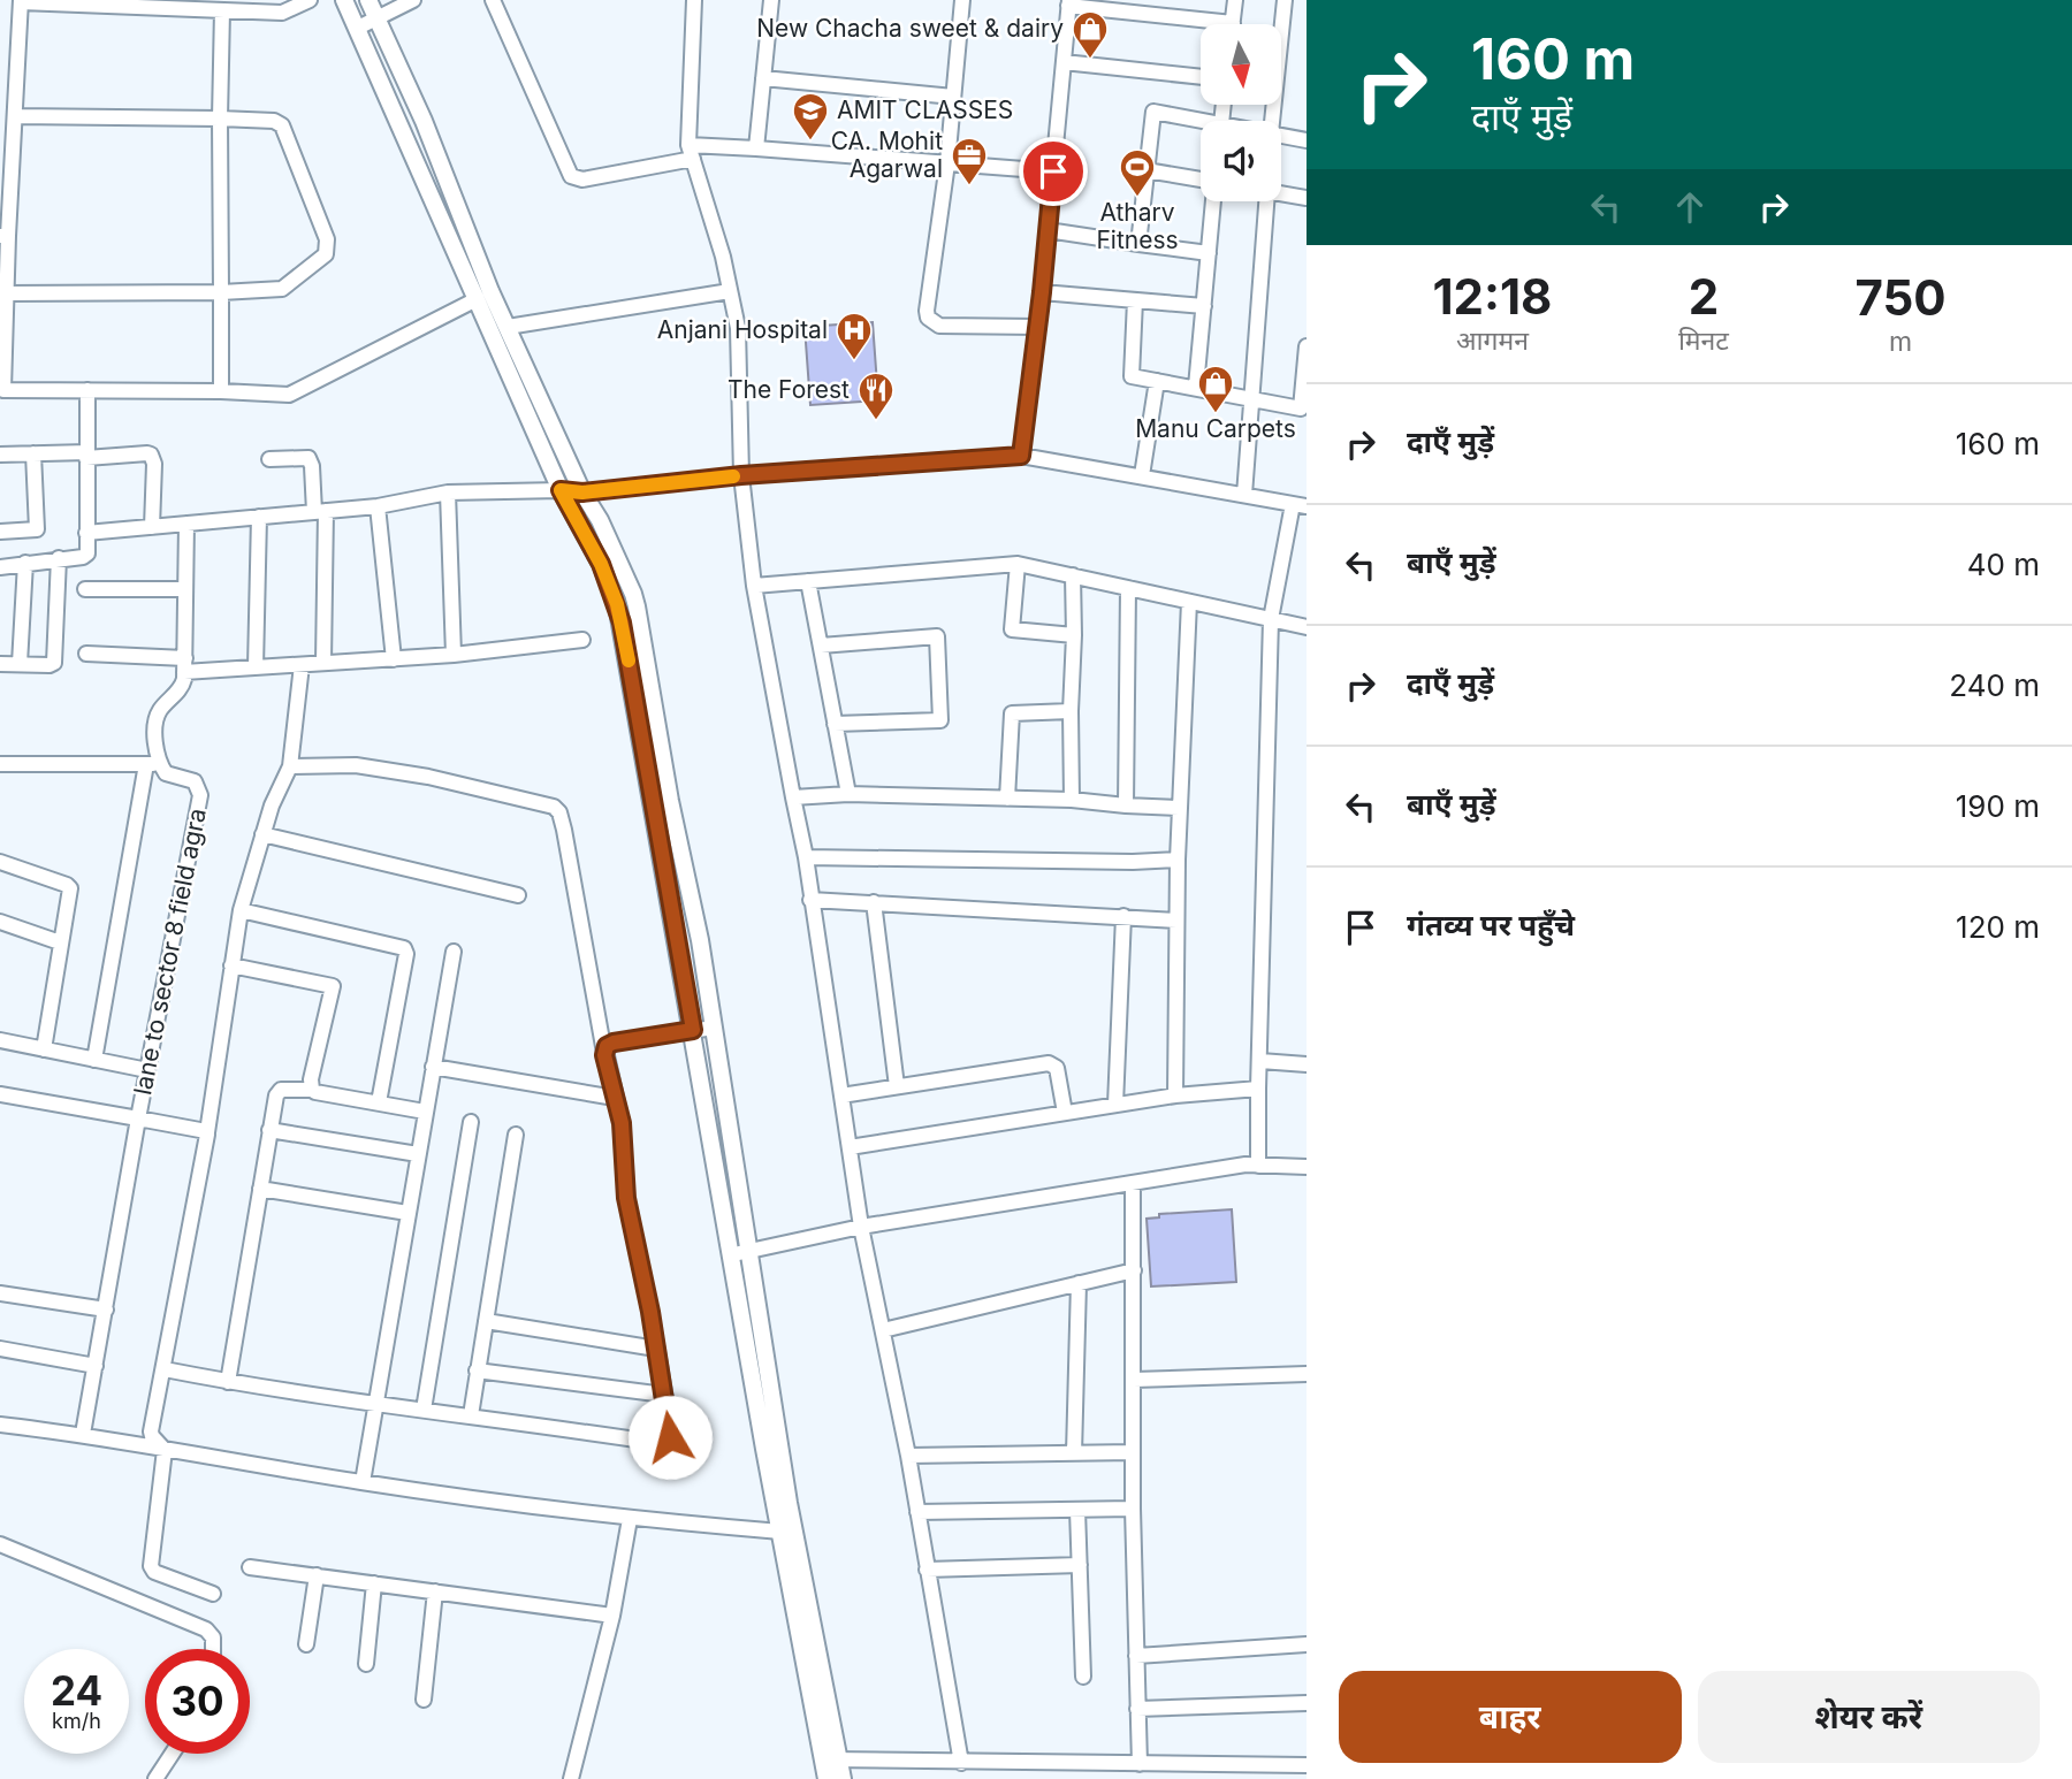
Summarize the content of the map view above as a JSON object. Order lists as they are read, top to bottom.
{
  "streets": {
    "street": ["lane to sector 8 field agra"]
  },
  "places": {
    "shop": ["New Chacha sweet & dairy", "Manu Carpets"],
    "school or university": ["AMIT CLASSES"],
    "office": ["CA. Mohit Agarwal"],
    "sports": ["Atharv Fitness"],
    "hospital": ["Anjani Hospital"],
    "restaurant": ["The Forest"]
  },
  "north": "bottom",
  "page": {
    "turn": ["160 m", "दाएँ मुड़ें"],
    "eta": [
      "12:18",
      "आगमन",
      "2",
      "मिनट",
      "750",
      "m"
    ],
    "list": [
      {
        "name": "दाएँ मुड़ें",
        "value": "160 m"
      },
      {
        "name": "बाएँ मुड़ें",
        "value": "40 m"
      },
      {
        "name": "दाएँ मुड़ें",
        "value": "240 m"
      },
      {
        "name": "बाएँ मुड़ें",
        "value": "190 m"
      },
      {
        "name": "गंतव्य पर पहुँचे",
        "value": "120 m"
      }
    ],
    "speed": "24 km/h",
    "limit": "30",
    "buttons": ["बाहर", "शेयर करें"]
  }
}
